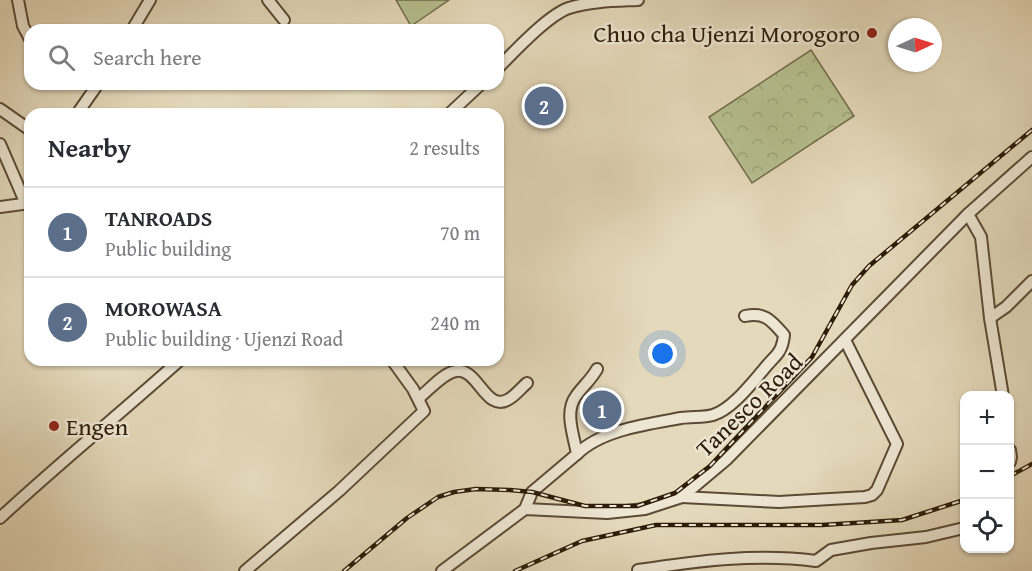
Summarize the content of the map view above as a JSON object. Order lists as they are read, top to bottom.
{
  "streets": {
    "street": ["Tanesco Road"]
  },
  "places": ["Chuo cha Ujenzi Morogoro", "Engen"],
  "north": "right",
  "page": {
    "search": "Search here",
    "pins": ["2", "1"],
    "heading": ["Nearby", "2 results"],
    "list": [
      {
        "mark": "1",
        "name": "TANROADS",
        "note": "Public building",
        "value": "70 m"
      },
      {
        "mark": "2",
        "name": "MOROWASA",
        "note": "Public building · Ujenzi Road",
        "value": "240 m"
      }
    ],
    "map_buttons": ["+", "−"]
  }
}
